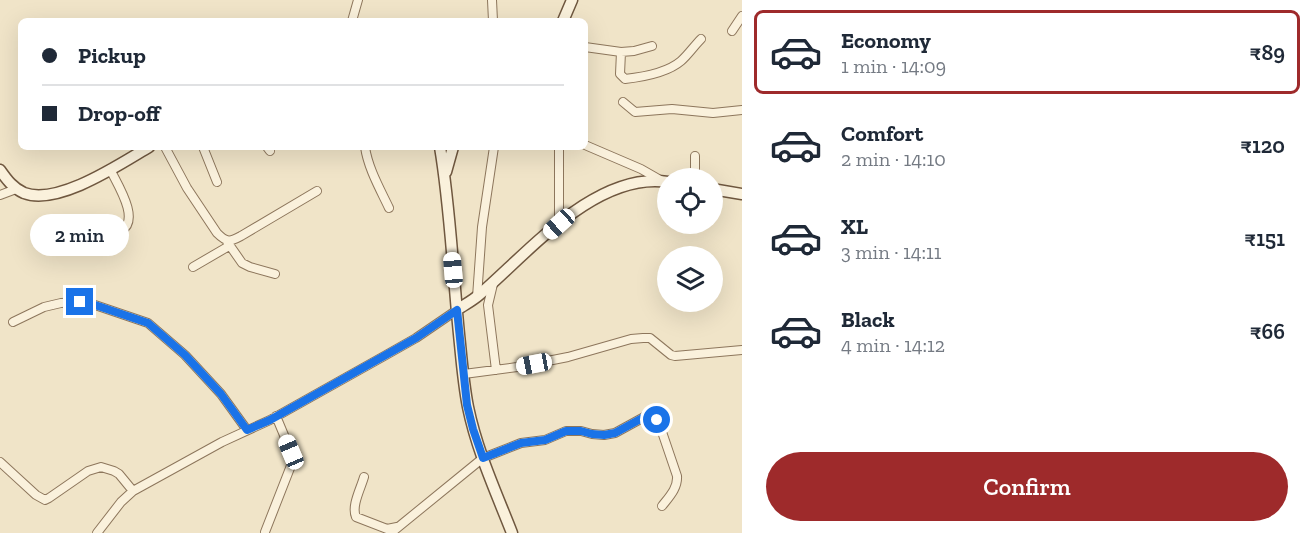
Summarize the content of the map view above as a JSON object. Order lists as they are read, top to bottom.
{
  "page": {
    "list": [
      {
        "name": "Economy",
        "note": "1 min · 14:09",
        "value": "₹89"
      },
      {
        "name": "Comfort",
        "note": "2 min · 14:10",
        "value": "₹120"
      },
      {
        "name": "XL",
        "note": "3 min · 14:11",
        "value": "₹151"
      },
      {
        "name": "Black",
        "note": "4 min · 14:12",
        "value": "₹66"
      }
    ],
    "banner": ["Pickup", "Drop-off"],
    "bubble": "2 min",
    "buttons": "Confirm"
  }
}
